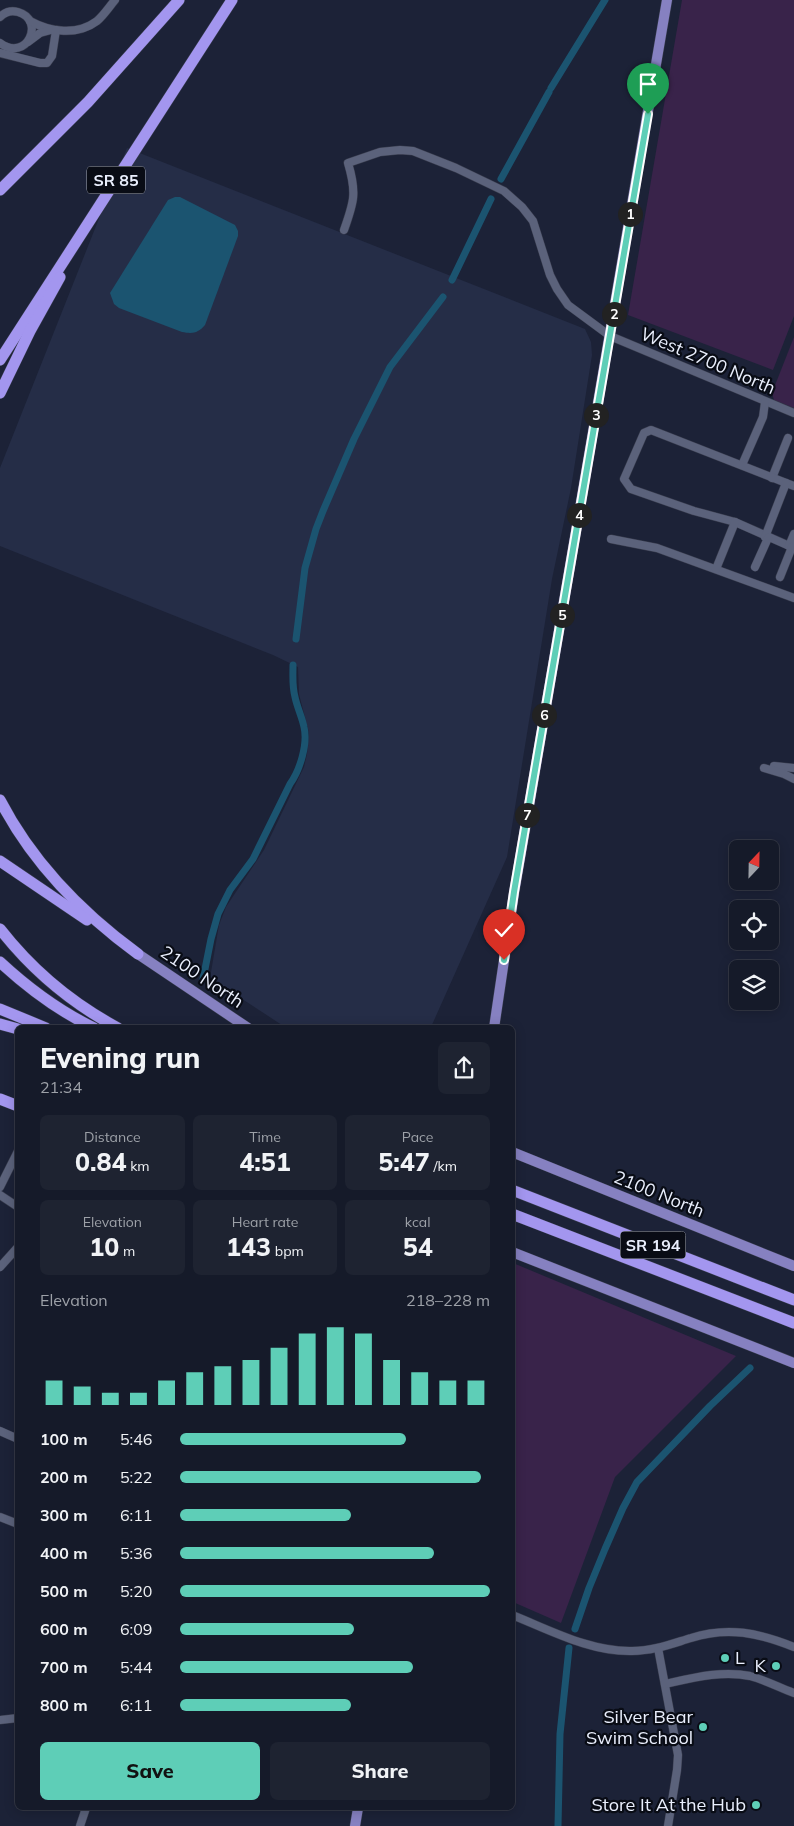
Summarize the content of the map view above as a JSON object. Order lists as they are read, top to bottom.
{
  "streets": {
    "highway": ["SR 85", "SR 194"],
    "main road": ["2100 North"],
    "street": ["West 2700 North"]
  },
  "places": [
    "L",
    "K",
    "Silver Bear Swim School",
    "Store It At the Hub"
  ],
  "north": "top",
  "page": {
    "pins": [
      "1",
      "2",
      "3",
      "4",
      "5",
      "6",
      "7"
    ],
    "heading": ["Evening run", "21:34"],
    "stats": [
      ["Distance", "0.84 km"],
      ["Time", "4:51"],
      ["Pace", "5:47 /km"],
      ["Elevation", "10 m"],
      ["Heart rate", "143 bpm"],
      ["kcal", "54"]
    ],
    "chart": ["Elevation", "218–228 m"],
    "list": [
      {
        "name": "100 m",
        "note": "5:46"
      },
      {
        "name": "200 m",
        "note": "5:22"
      },
      {
        "name": "300 m",
        "note": "6:11"
      },
      {
        "name": "400 m",
        "note": "5:36"
      },
      {
        "name": "500 m",
        "note": "5:20"
      },
      {
        "name": "600 m",
        "note": "6:09"
      },
      {
        "name": "700 m",
        "note": "5:44"
      },
      {
        "name": "800 m",
        "note": "6:11"
      }
    ],
    "buttons": ["Save", "Share"]
  }
}
